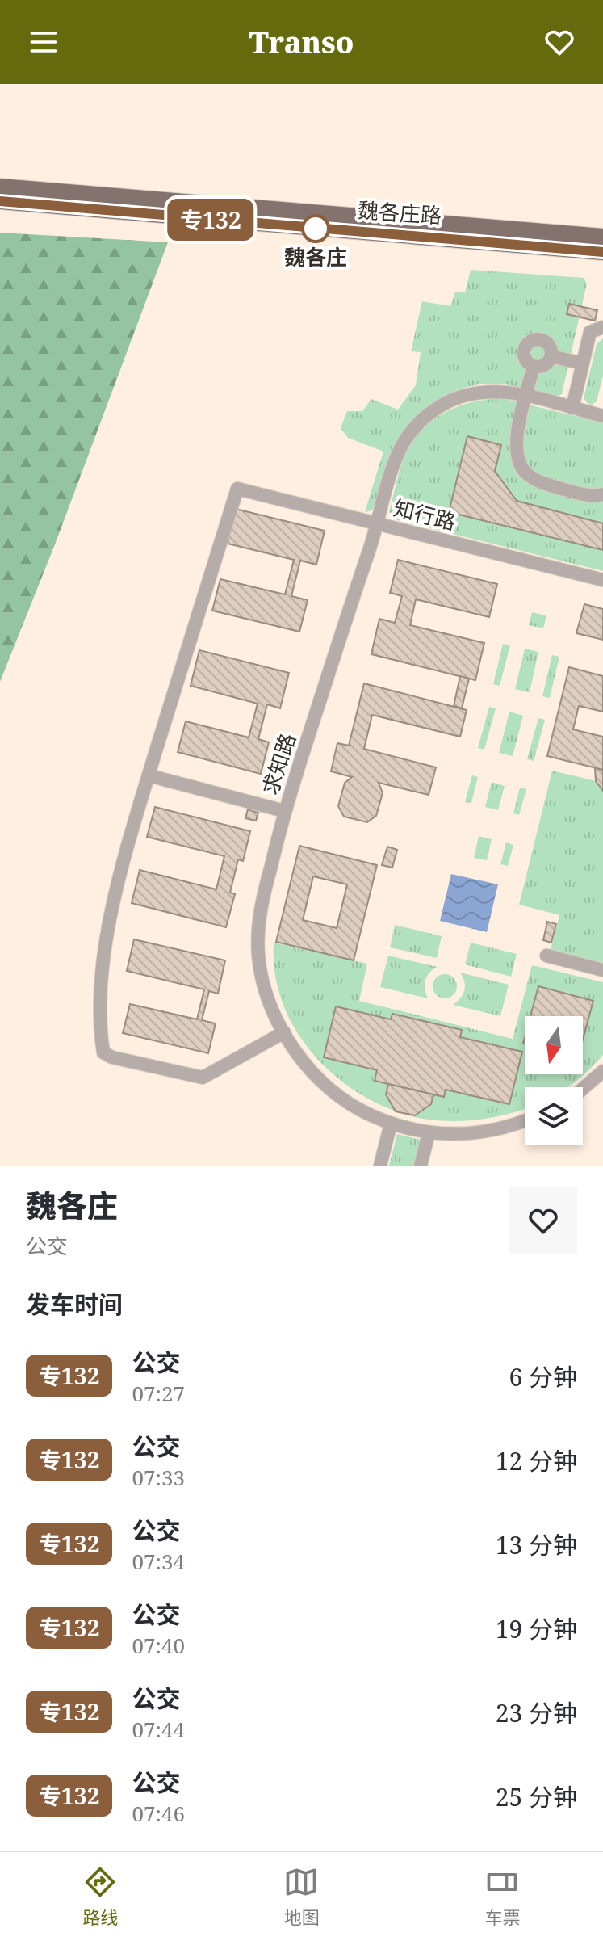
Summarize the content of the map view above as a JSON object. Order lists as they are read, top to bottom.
{
  "streets": {
    "main road": ["魏各庄路"],
    "street": ["知行路", "求知路"]
  },
  "crossings": [
    ["知行路", "求知路"]
  ],
  "places": ["魏各庄"],
  "lines": ["bus line 专132"],
  "north": "bottom",
  "page": {
    "header": "Transo",
    "on_map": "专132",
    "heading": [
      ["魏各庄", "公交"],
      "发车时间"
    ],
    "list": [
      {
        "mark": "专132",
        "name": "公交",
        "note": "07:27",
        "value": "6 分钟"
      },
      {
        "mark": "专132",
        "name": "公交",
        "note": "07:33",
        "value": "12 分钟"
      },
      {
        "mark": "专132",
        "name": "公交",
        "note": "07:34",
        "value": "13 分钟"
      },
      {
        "mark": "专132",
        "name": "公交",
        "note": "07:40",
        "value": "19 分钟"
      },
      {
        "mark": "专132",
        "name": "公交",
        "note": "07:44",
        "value": "23 分钟"
      },
      {
        "mark": "专132",
        "name": "公交",
        "note": "07:46",
        "value": "25 分钟"
      }
    ],
    "tabs": ["路线", "地图", "车票"]
  }
}
